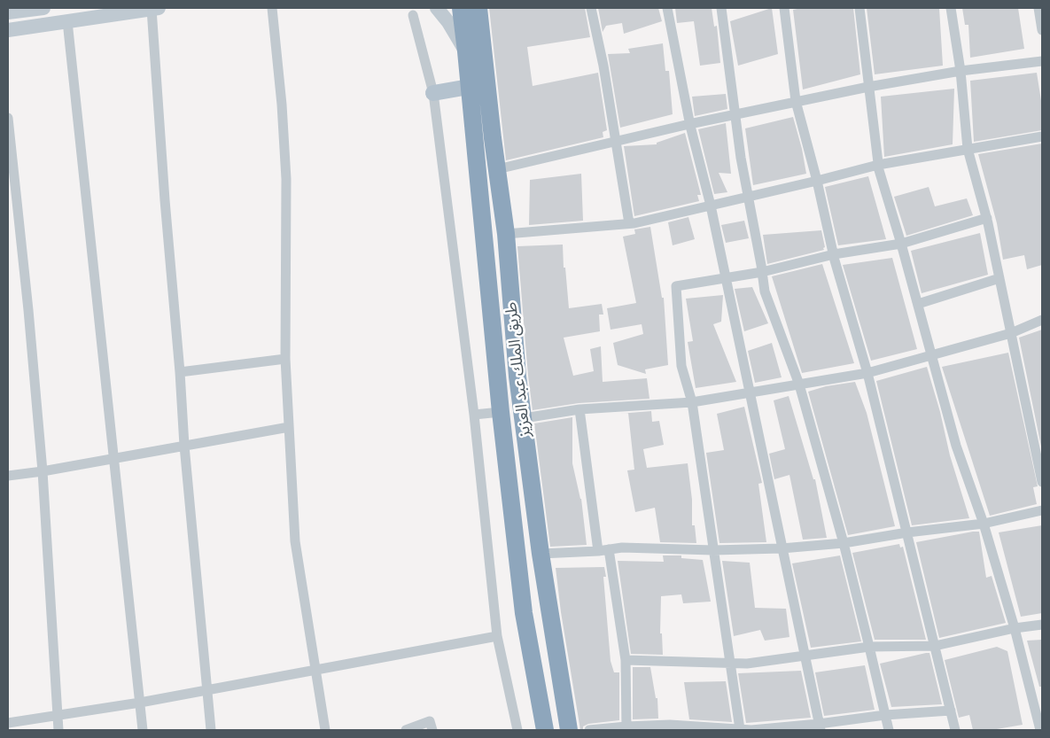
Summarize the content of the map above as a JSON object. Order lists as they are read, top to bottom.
{
  "streets": {
    "highway": ["طريق الملك عبد العزيز"]
  }
}
